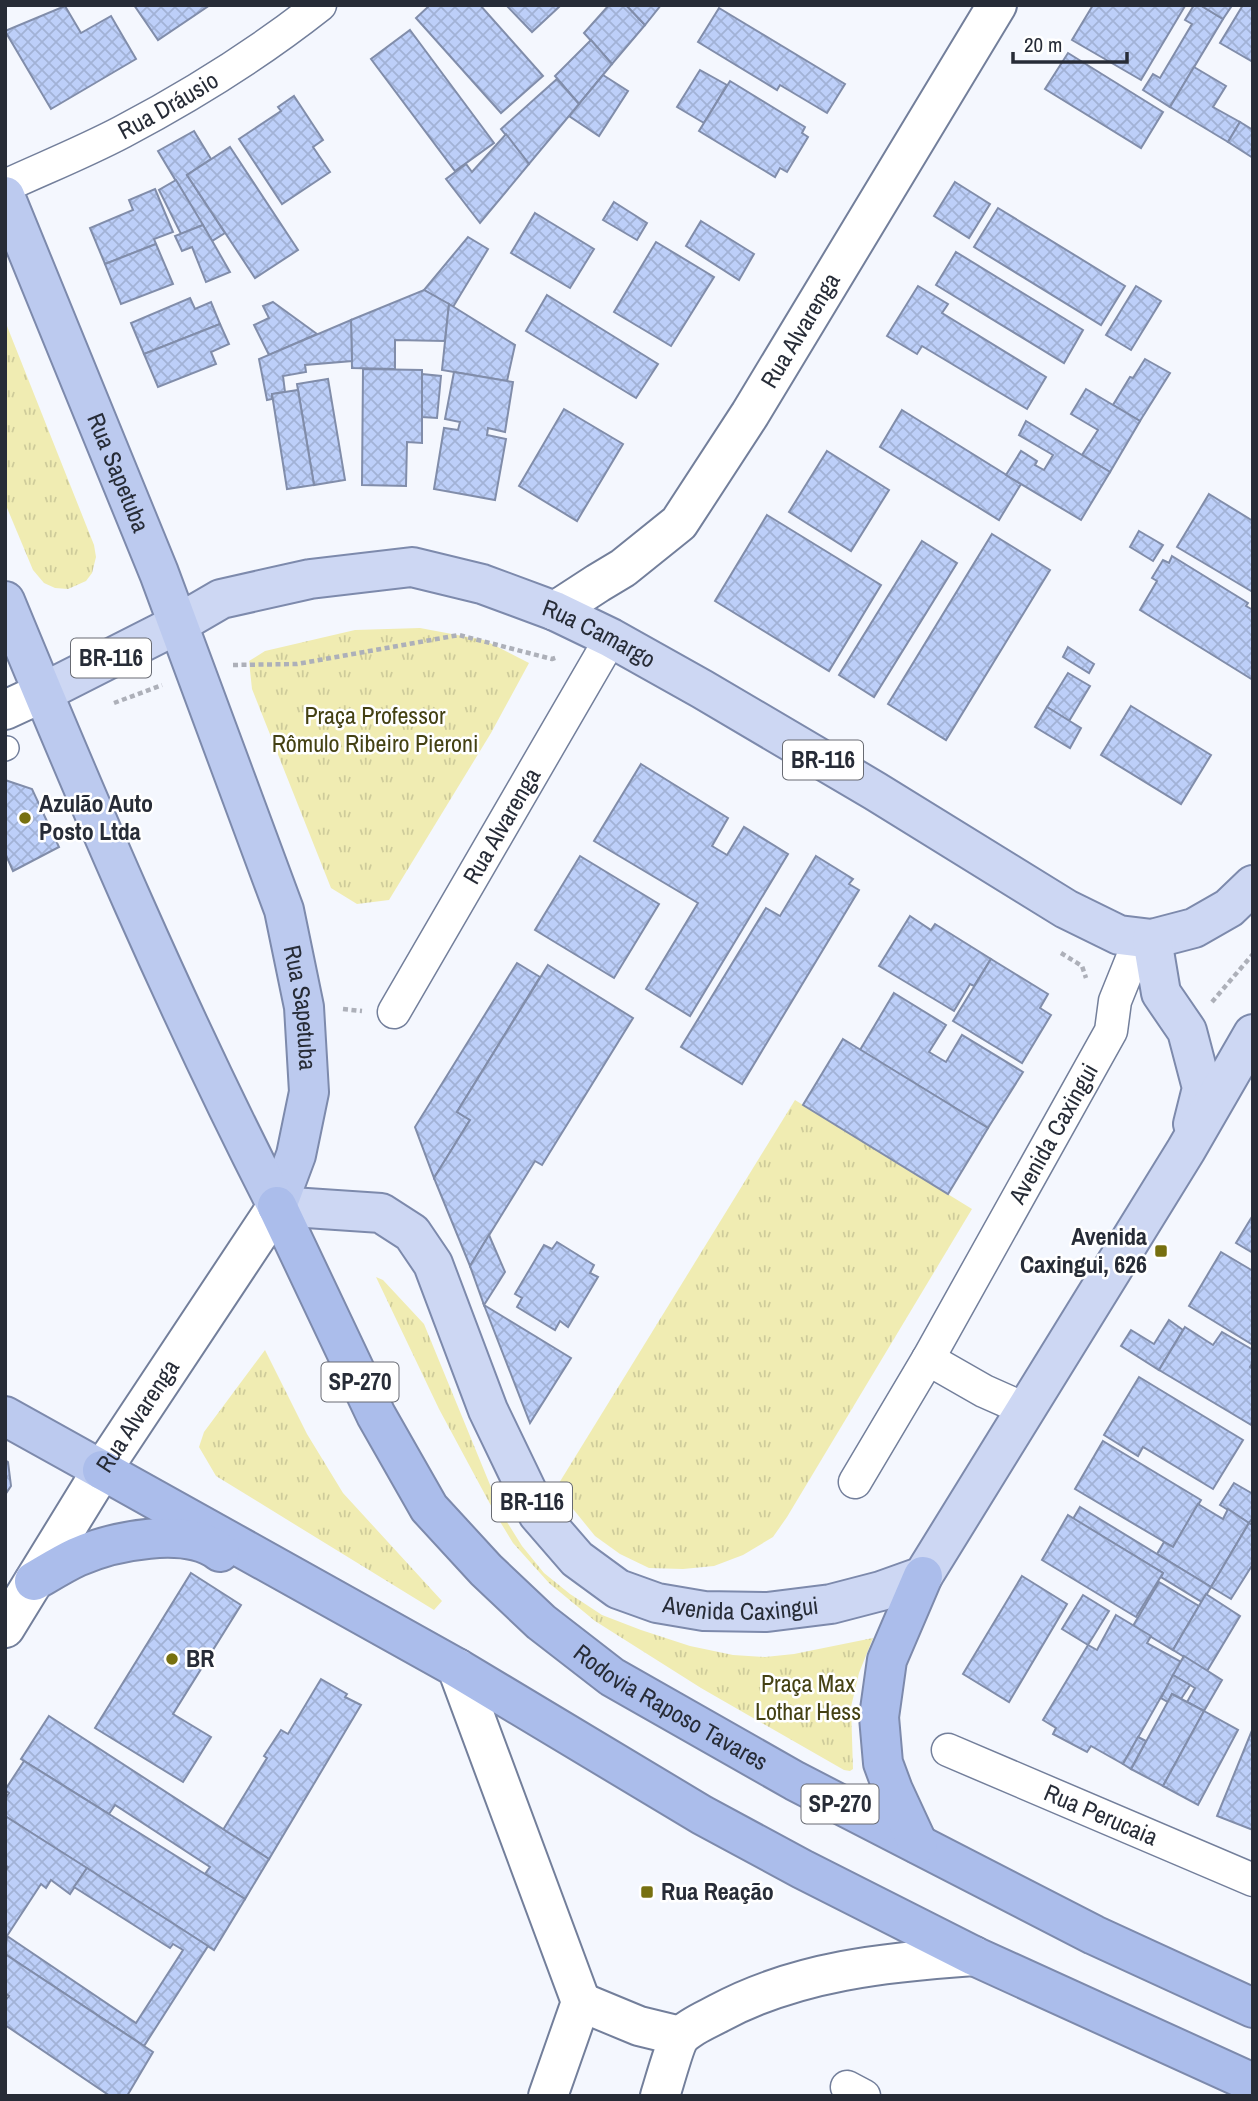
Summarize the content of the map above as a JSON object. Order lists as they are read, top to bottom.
{
  "streets": {
    "highway": ["Rua Sapetuba", "SP-270", "Rodovia Raposo Tavares"],
    "main road": ["Rua Camargo", "BR-116", "Avenida Caxingui"],
    "street": ["Rua Dráusio", "Rua Alvarenga", "Rua Perucaia"]
  },
  "crossings": [
    ["Rua Alvarenga", "Rua Sapetuba"],
    ["Rua Alvarenga", "Rua Camargo"],
    ["Rua Alvarenga", "Avenida Caxingui"],
    ["Rua Alvarenga", "Rodovia Raposo Tavares"],
    ["Rua Sapetuba", "Rua Camargo"],
    ["Rua Sapetuba", "Avenida Caxingui"],
    ["Rua Sapetuba", "Rodovia Raposo Tavares"],
    ["Rua Camargo", "Avenida Caxingui"],
    ["Avenida Caxingui", "Rodovia Raposo Tavares"]
  ],
  "parks": ["Praça Professor Rômulo Ribeiro Pieroni", "Praça Max Lothar Hess"],
  "places": {
    "other": ["Azulão Auto Posto Ltda", "BR"],
    "transit": ["Avenida Caxingui, 626", "Rua Reação"]
  },
  "scale_bar": "20 m"
}
